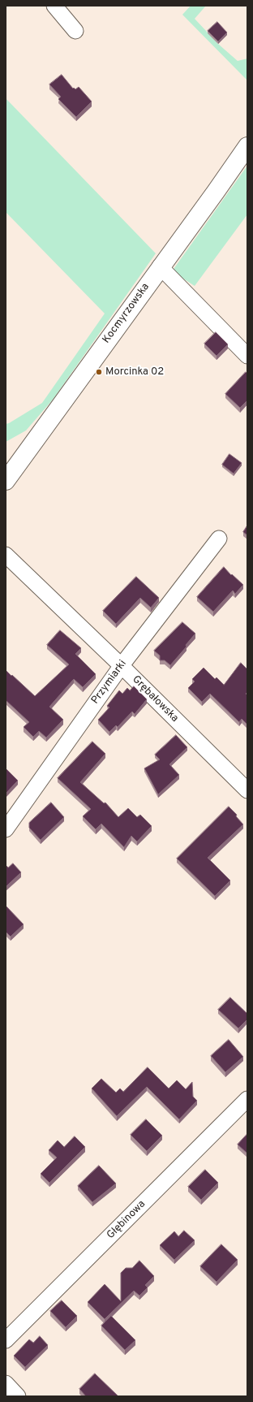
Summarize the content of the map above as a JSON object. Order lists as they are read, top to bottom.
{
  "streets": {
    "main road": ["Kocmyrzowska"],
    "street": ["Przymiarki", "Grębałowska", "Głębinowa"]
  },
  "crossings": [
    ["Przymiarki", "Grębałowska"]
  ],
  "places": ["Morcinka 02"]
}
